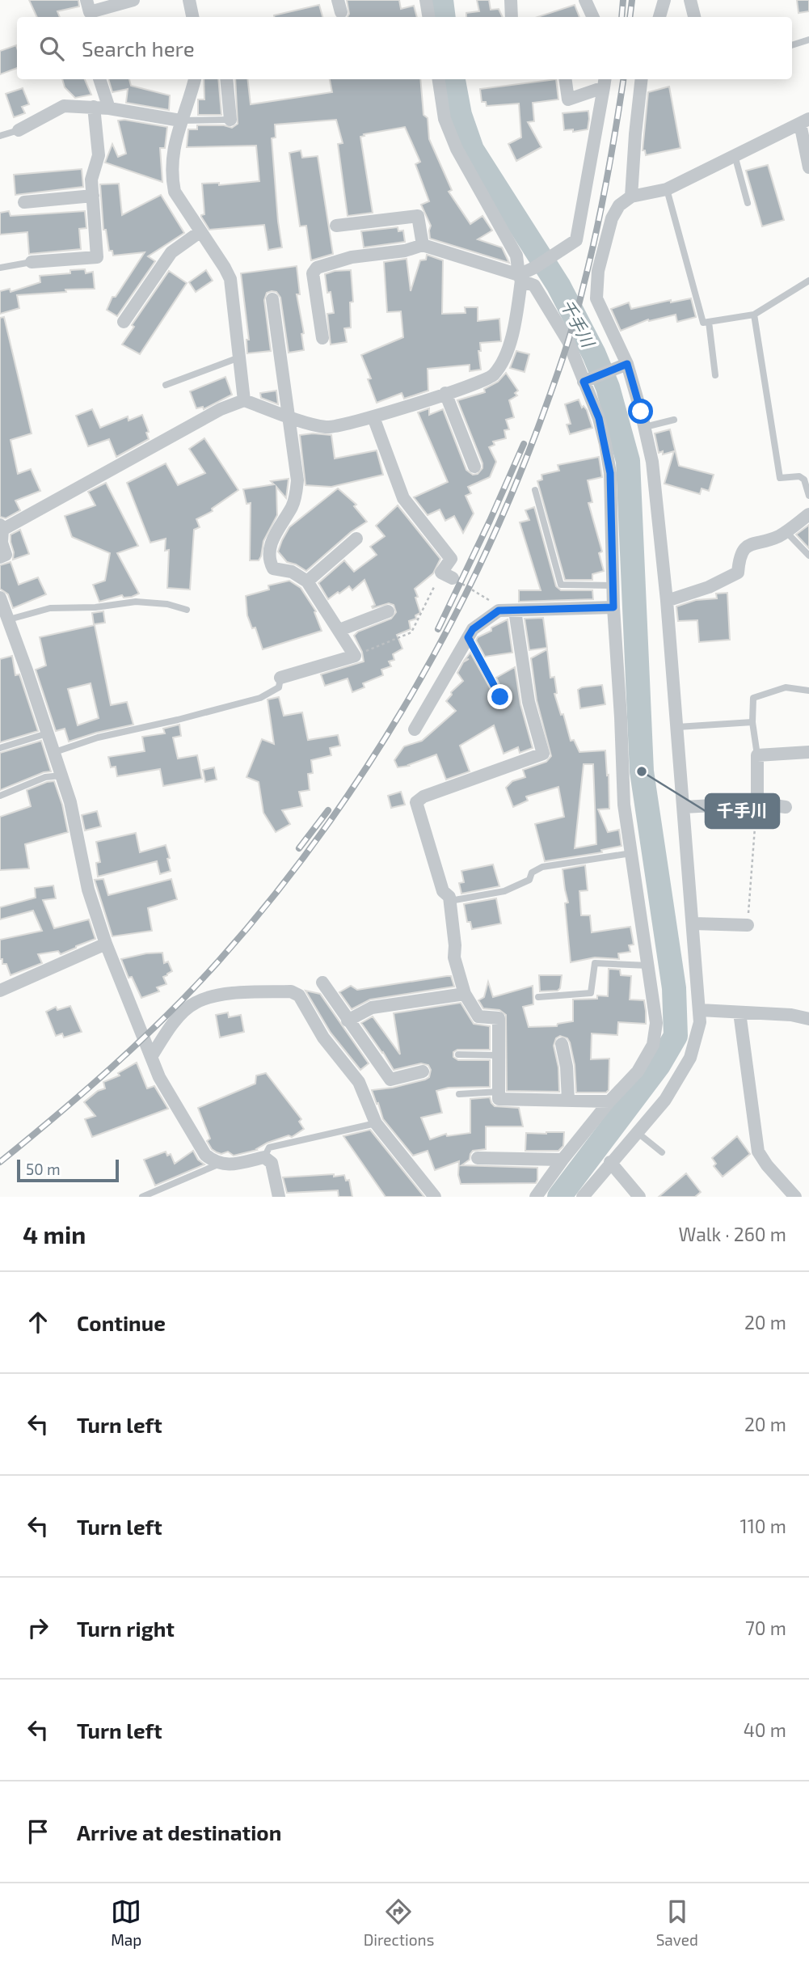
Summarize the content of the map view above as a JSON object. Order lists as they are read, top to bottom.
{
  "water": ["千手川"],
  "places": ["千手川"],
  "scale_bar": "50 m",
  "page": {
    "search": "Search here",
    "scale": "50 m",
    "heading": ["4 min", "Walk · 260 m"],
    "list": [
      ["Continue", "20 m"],
      ["Turn left", "20 m"],
      ["Turn left", "110 m"],
      ["Turn right", "70 m"],
      ["Turn left", "40 m"],
      "Arrive at destination"
    ],
    "nav": ["Map", "Directions", "Saved"]
  }
}
